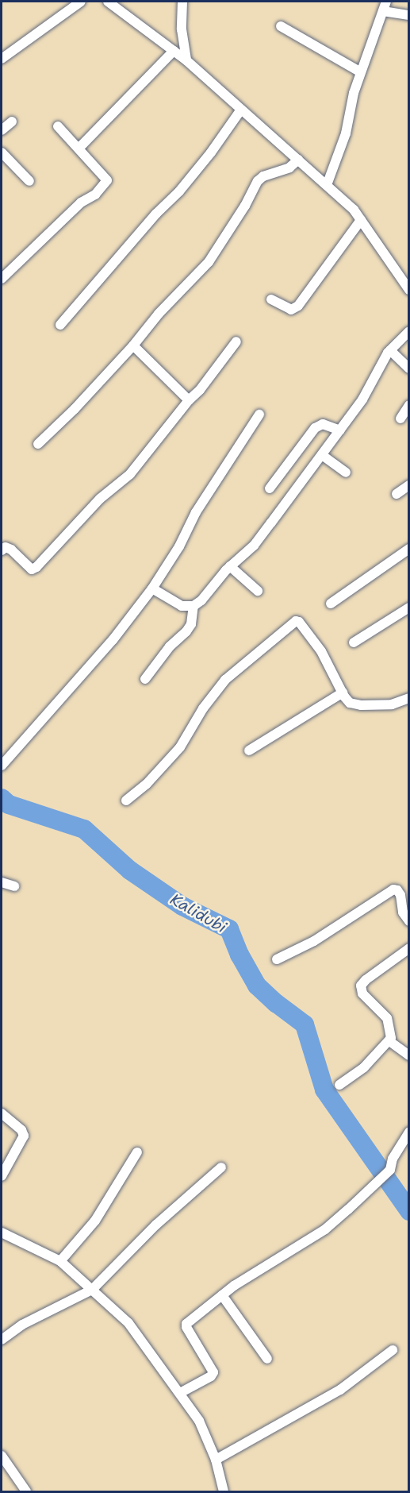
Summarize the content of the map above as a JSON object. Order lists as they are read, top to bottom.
{
  "water": ["Kalidubi"]
}
